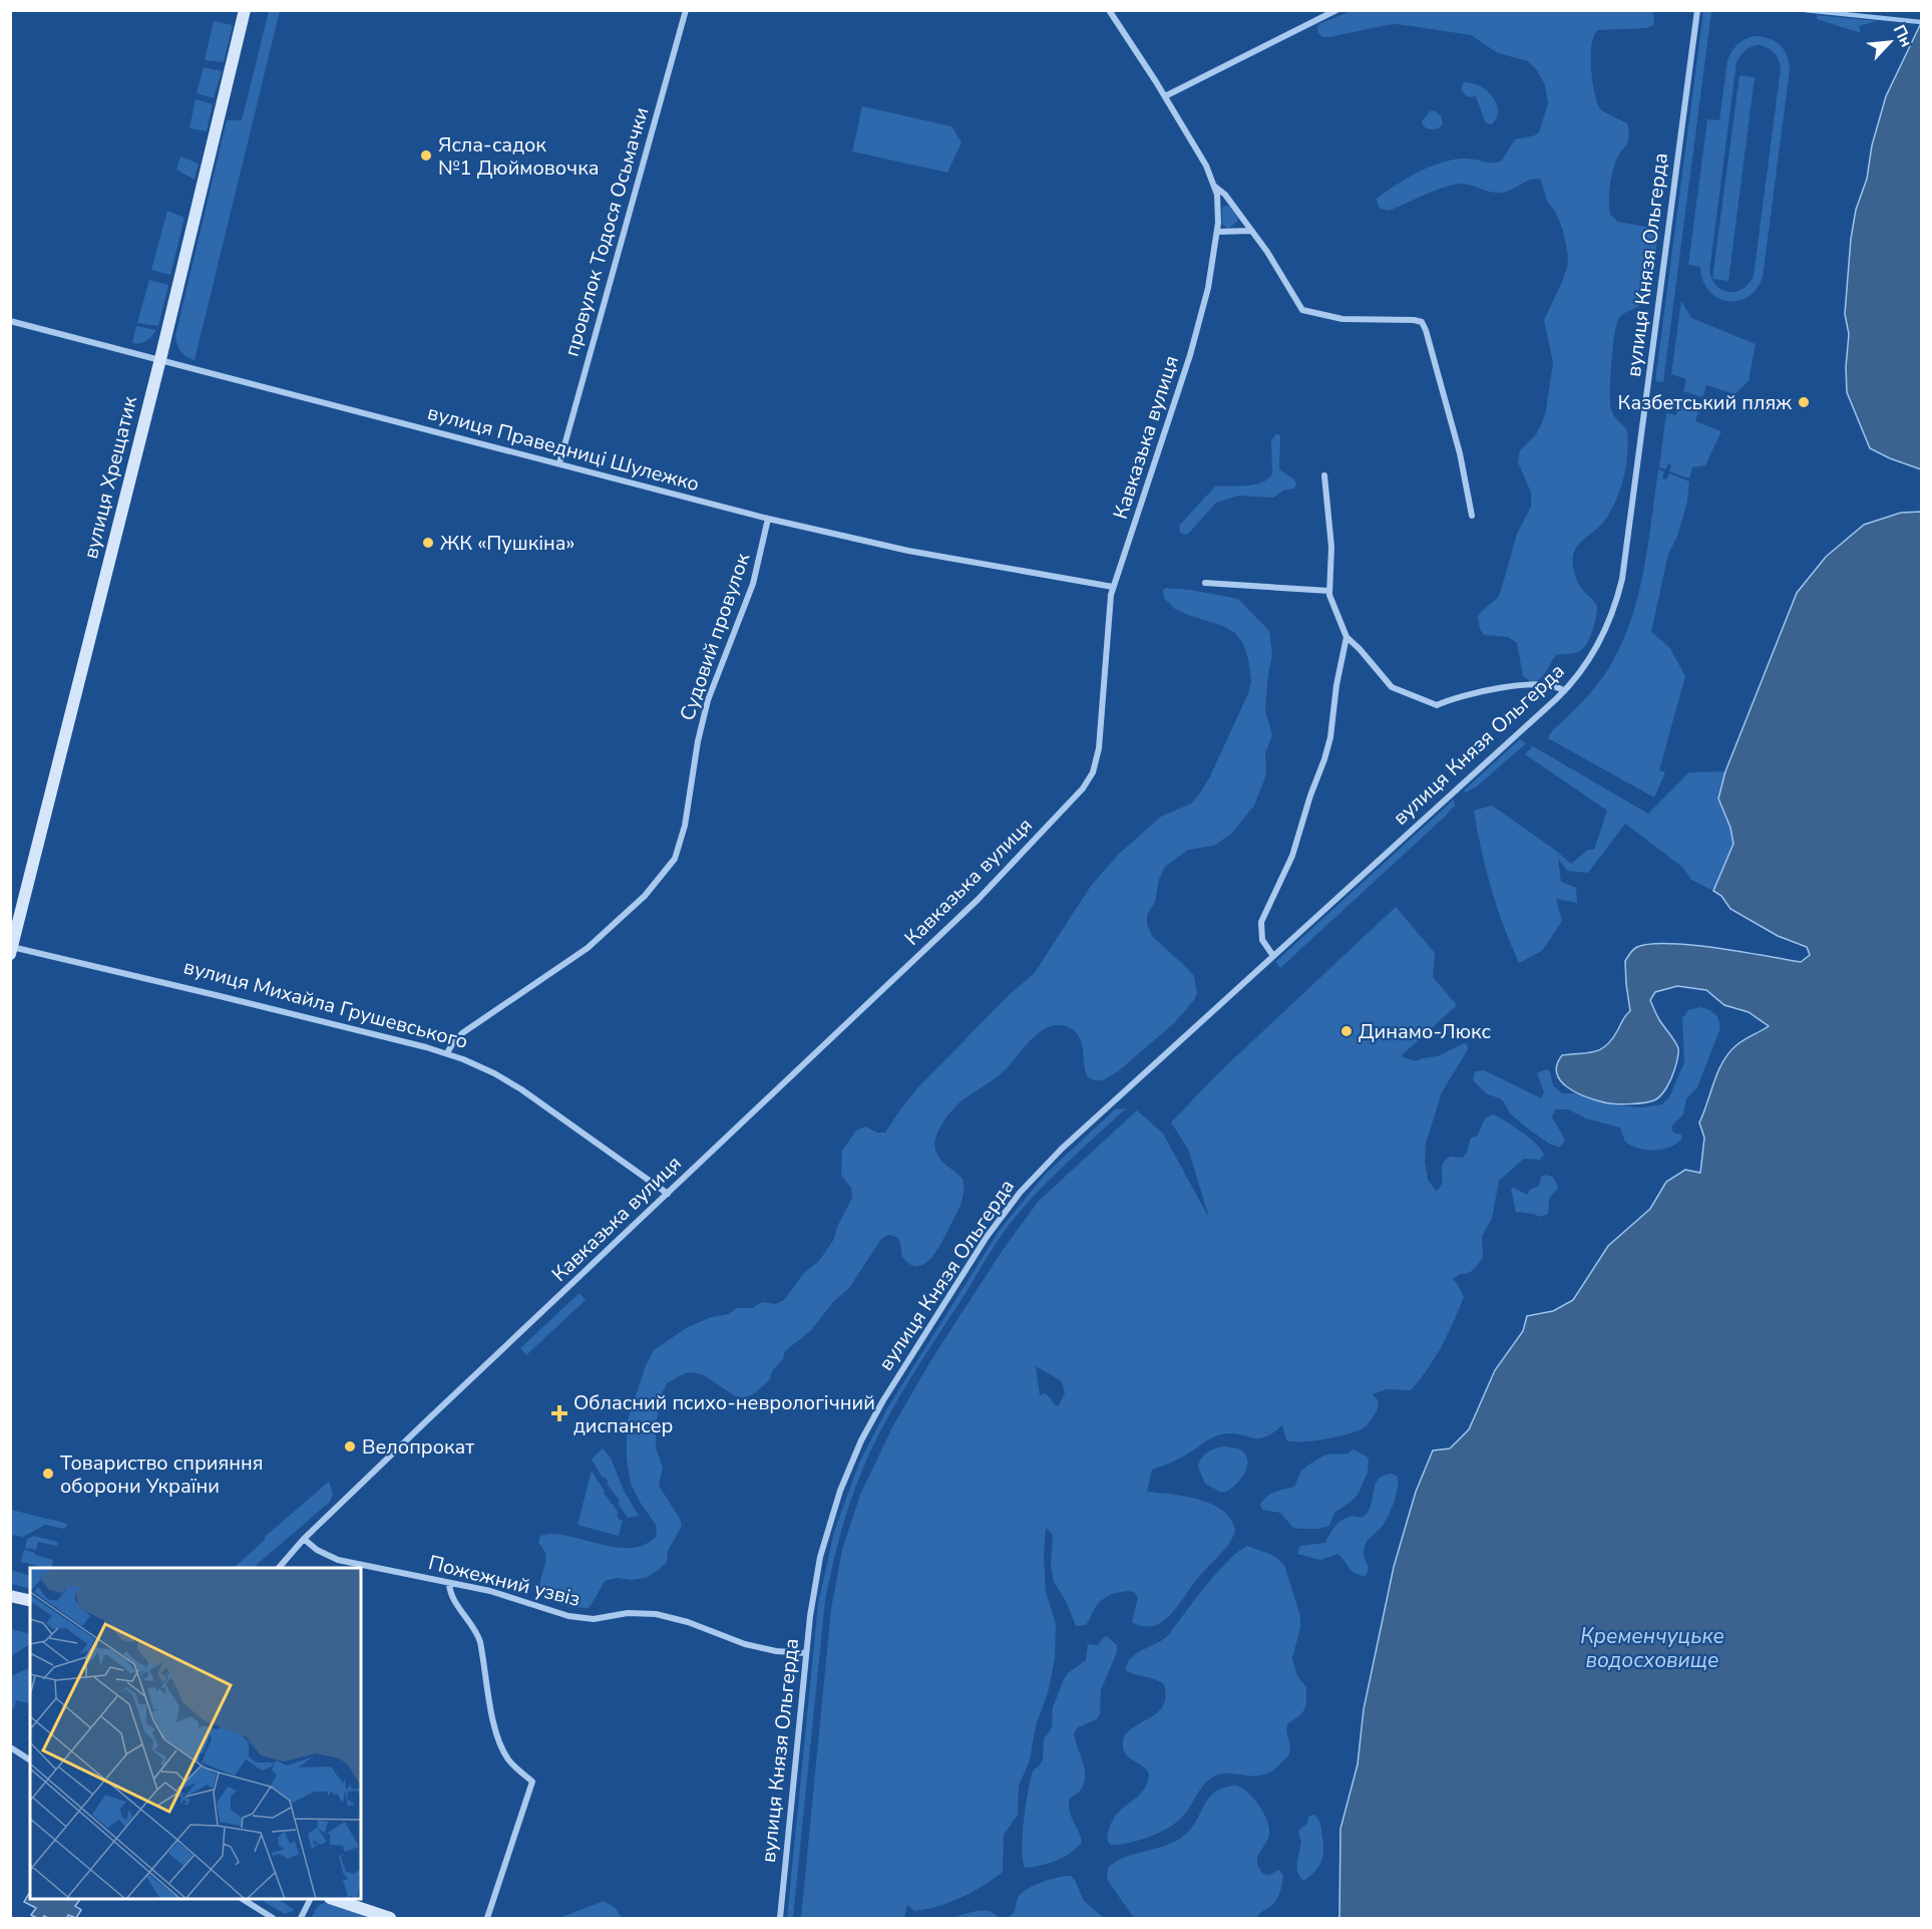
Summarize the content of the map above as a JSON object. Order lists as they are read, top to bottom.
{
  "streets": {
    "street": [
      "провулок Тодося Осьмачки",
      "вулиця Князя Ольгерда",
      "Кавказька вулиця",
      "вулиця Праведниці Шулежко",
      "вулиця Хрещатик",
      "Судовий провулок",
      "вулиця Михайла Грушевського",
      "Пожежний узвіз"
    ]
  },
  "crossings": [
    ["провулок Тодося Осьмачки", "вулиця Праведниці Шулежко"],
    ["вулиця Князя Ольгерда", "Пожежний узвіз"],
    ["Кавказька вулиця", "вулиця Праведниці Шулежко"],
    ["Кавказька вулиця", "вулиця Михайла Грушевського"],
    ["Кавказька вулиця", "Пожежний узвіз"],
    ["вулиця Праведниці Шулежко", "вулиця Хрещатик"],
    ["вулиця Праведниці Шулежко", "Судовий провулок"],
    ["вулиця Хрещатик", "вулиця Михайла Грушевського"],
    ["Судовий провулок", "вулиця Михайла Грушевського"]
  ],
  "water": ["Кременчуцьке водосховище"],
  "places": {
    "other": [
      "Ясла-садок №1 Дюймовочка",
      "Казбетський пляж",
      "ЖК «Пушкіна»",
      "Динамо-Люкс",
      "Велопрокат",
      "Товариство сприяння оборони України"
    ],
    "health": ["Обласний психо-неврологічний диспансер"]
  },
  "north": "top right"
}
